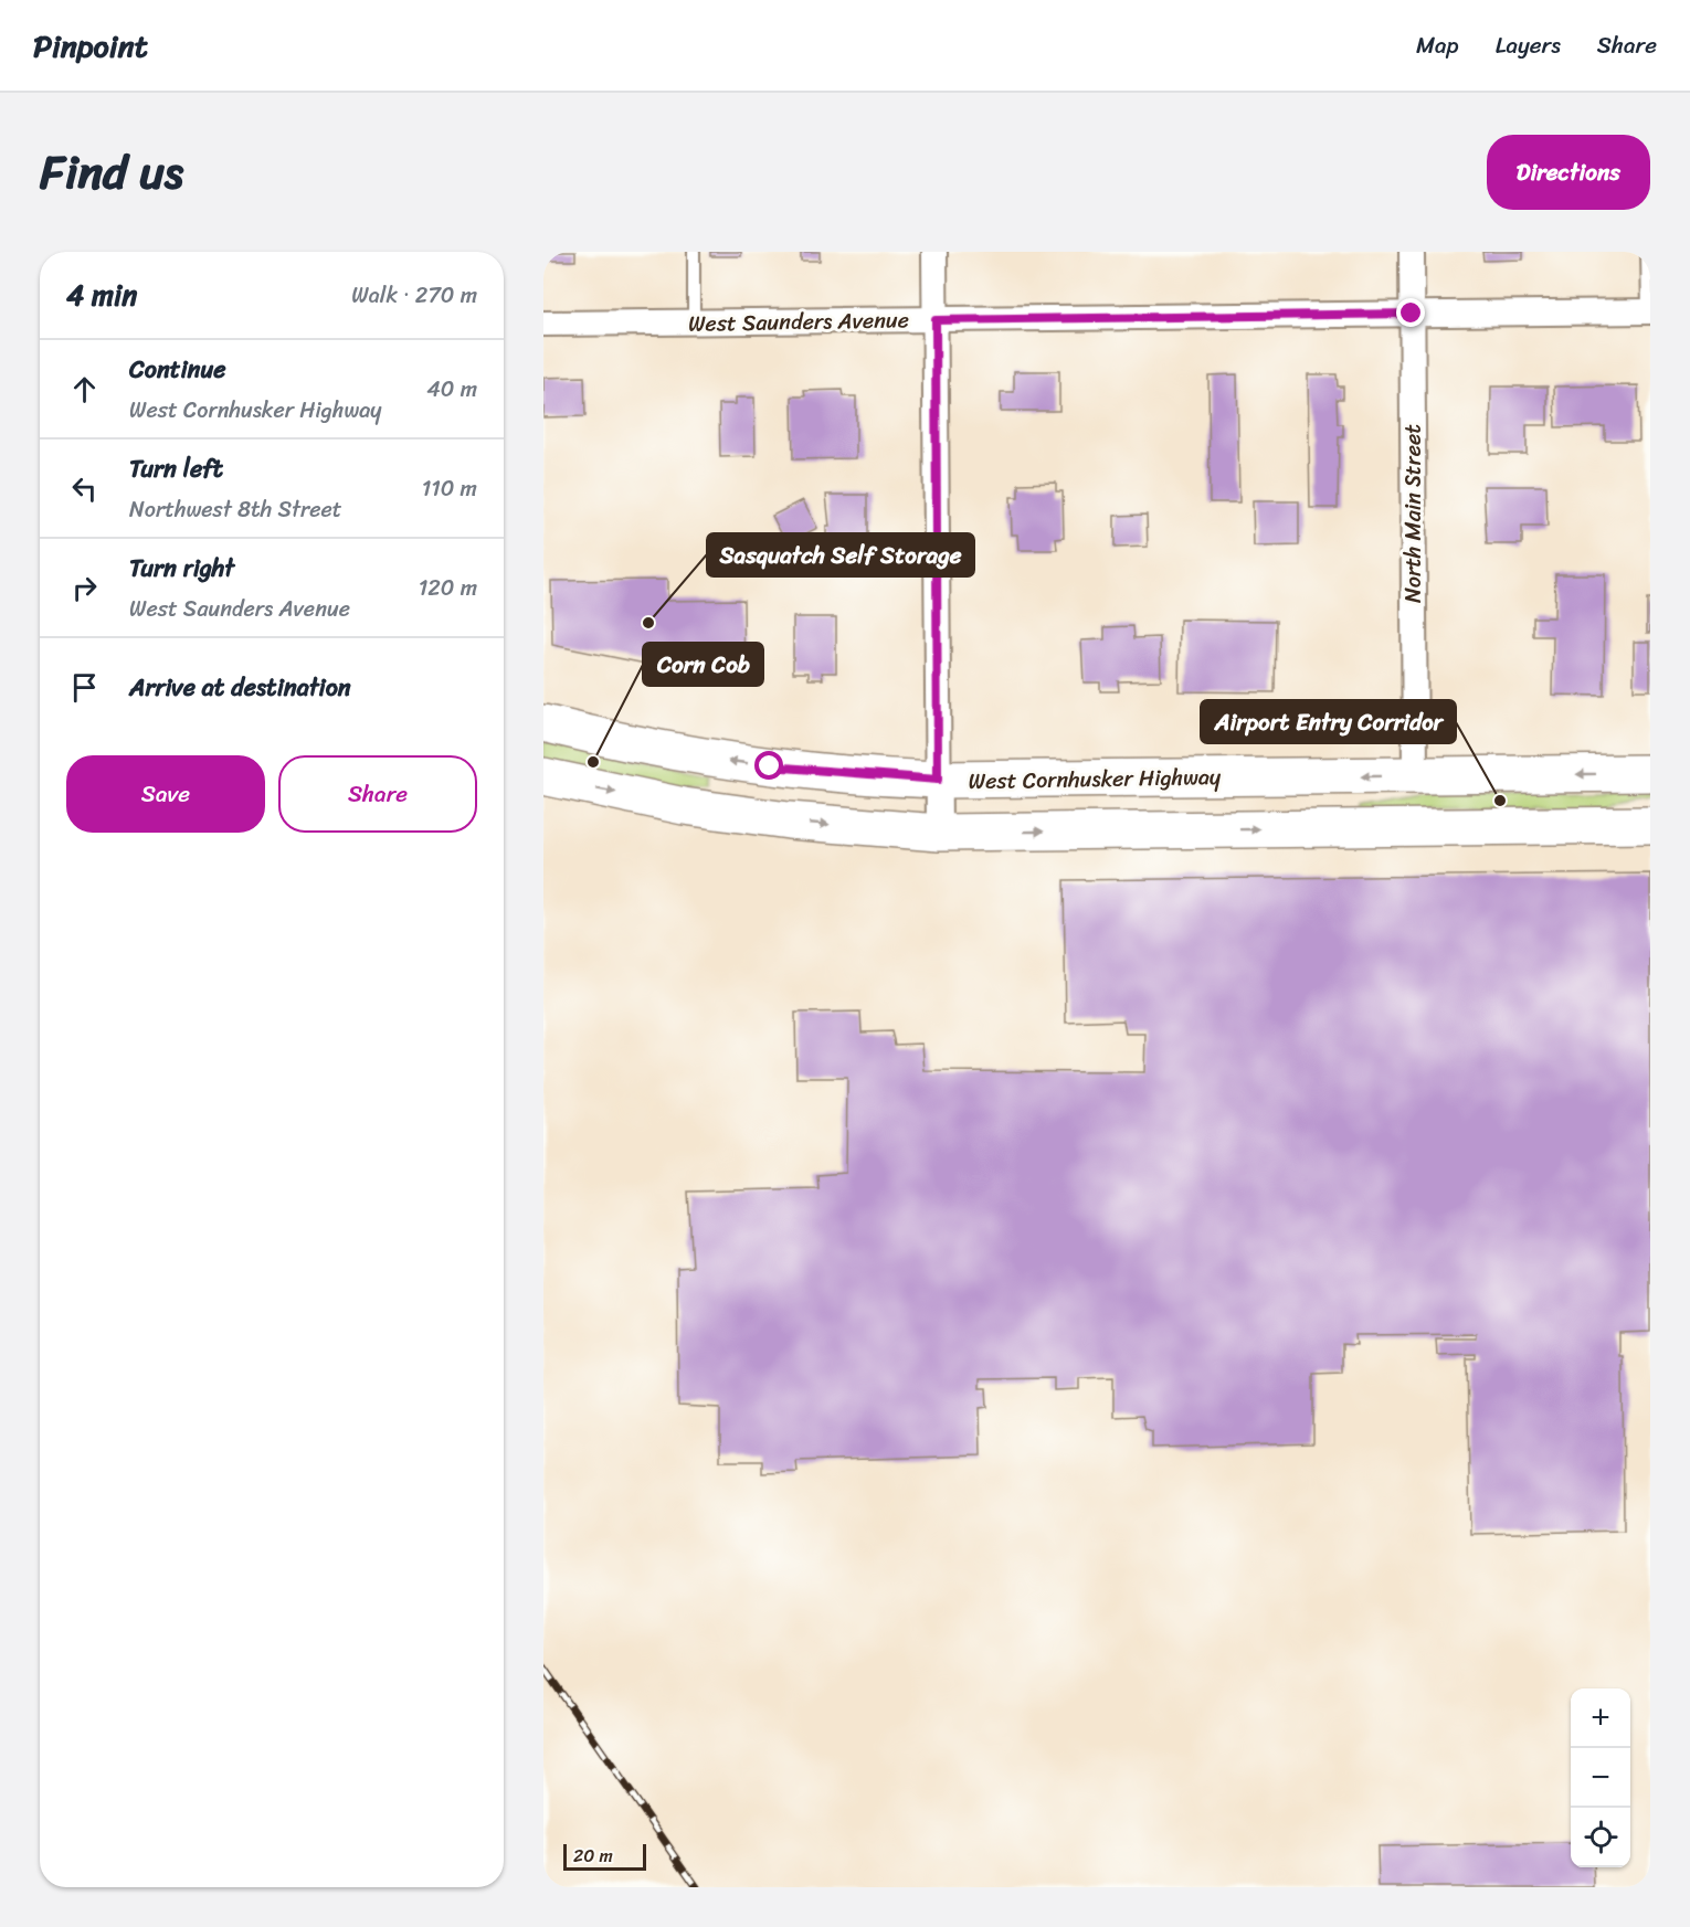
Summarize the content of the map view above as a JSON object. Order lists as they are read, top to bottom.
{
  "streets": {
    "main road": ["West Cornhusker Highway"],
    "street": ["West Saunders Avenue", "North Main Street"]
  },
  "crossings": [
    ["West Saunders Avenue", "North Main Street"],
    ["North Main Street", "West Cornhusker Highway"]
  ],
  "places": ["Sasquatch Self Storage", "Corn Cob", "Airport Entry Corridor"],
  "scale_bar": "20 m",
  "page": {
    "header": "Pinpoint",
    "nav": ["Map", "Layers", "Share"],
    "title": "Find us",
    "buttons": [
      "Directions",
      ["Save", "Share"]
    ],
    "heading": ["4 min", "Walk · 270 m"],
    "list": [
      ["Continue", "West Cornhusker Highway", "40 m"],
      ["Turn left", "Northwest 8th Street", "110 m"],
      ["Turn right", "West Saunders Avenue", "120 m"],
      "Arrive at destination"
    ],
    "map_buttons": ["+", "−"],
    "scale": "20 m"
  }
}
